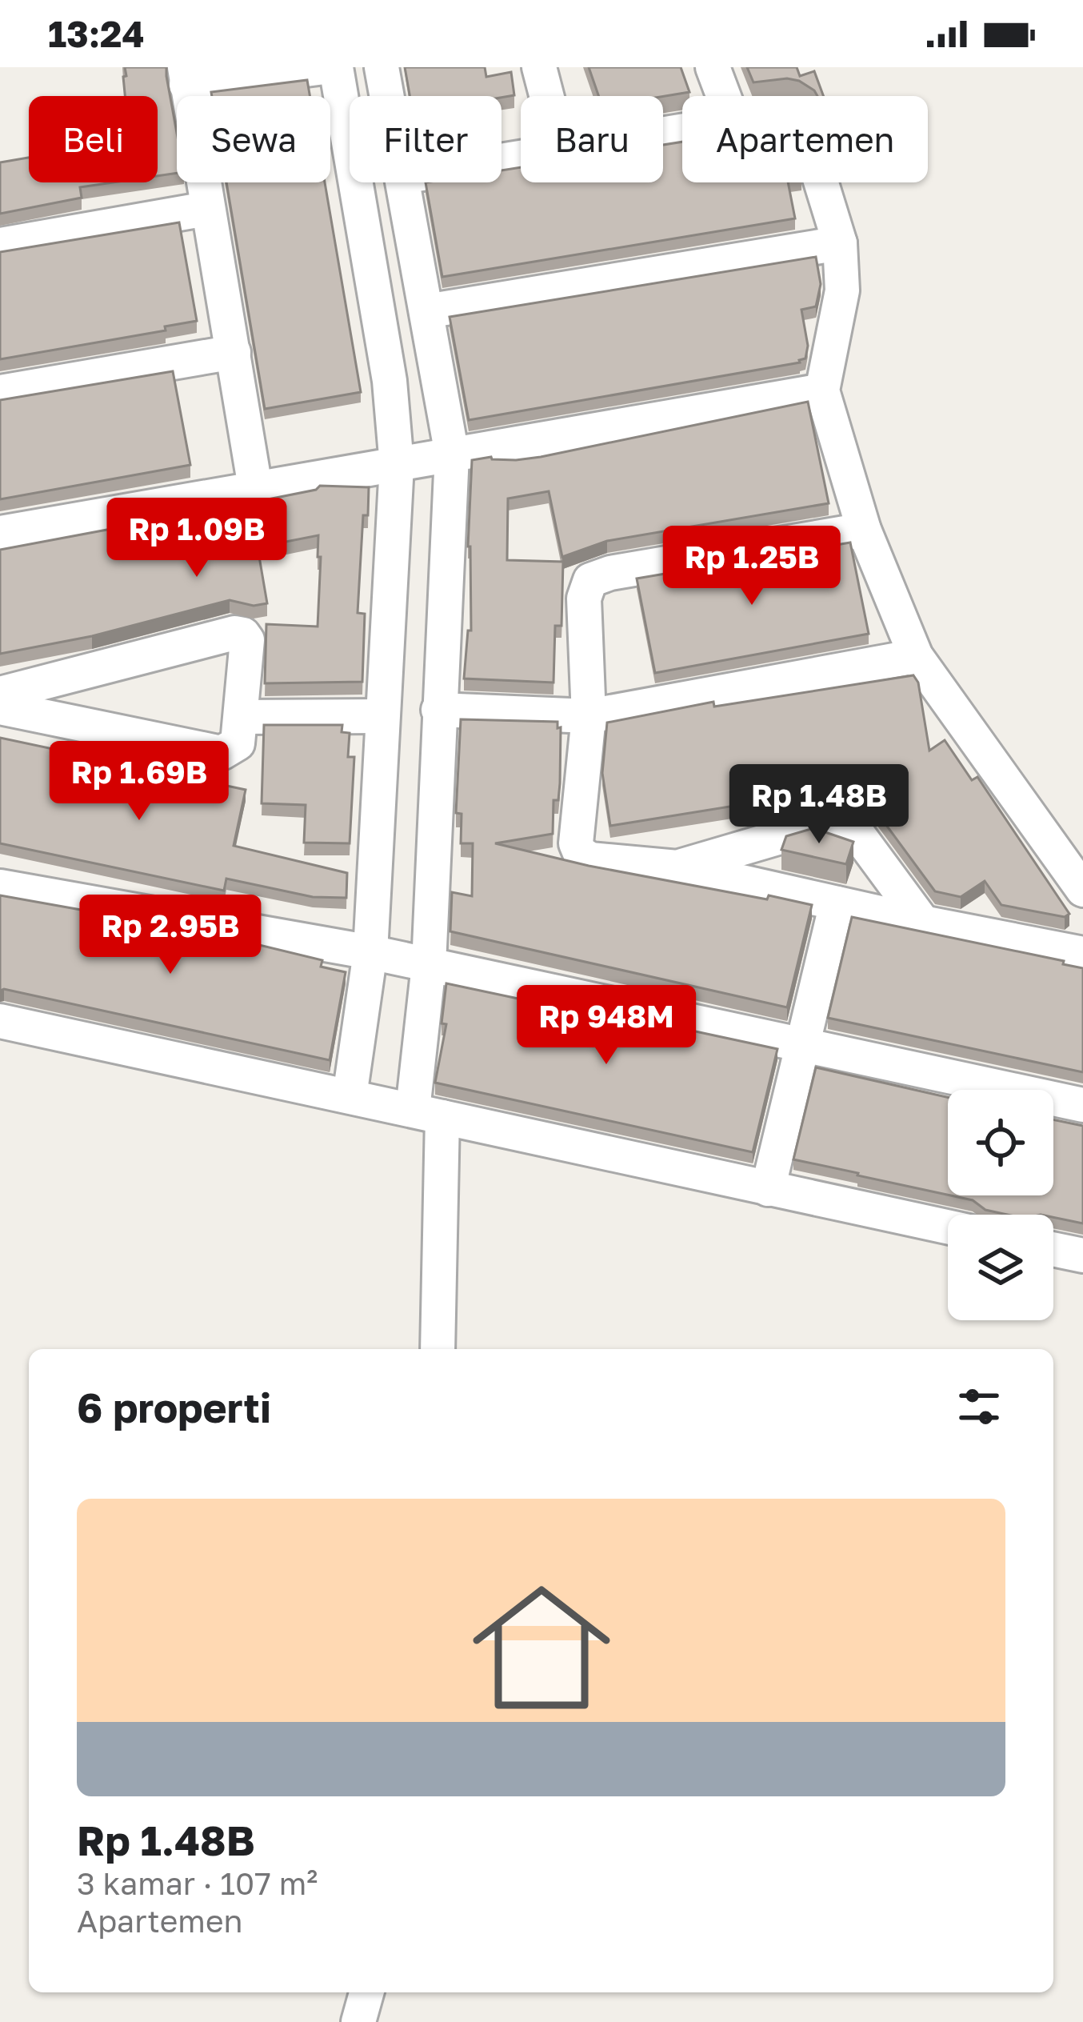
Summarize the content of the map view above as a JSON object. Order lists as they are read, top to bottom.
{
  "page": {
    "status": "13:24",
    "chip": [
      "Beli",
      "Sewa",
      "Filter",
      "Baru",
      "Apartemen"
    ],
    "price": [
      "Rp 1.09B",
      "Rp 1.25B",
      "Rp 1.69B",
      "Rp 1.48B",
      "Rp 2.95B",
      "Rp 948M"
    ],
    "heading": "6 properti",
    "list": [
      {
        "name": "Rp 1.48B",
        "note": "3 kamar · 107 m² · Apartemen"
      }
    ]
  }
}
